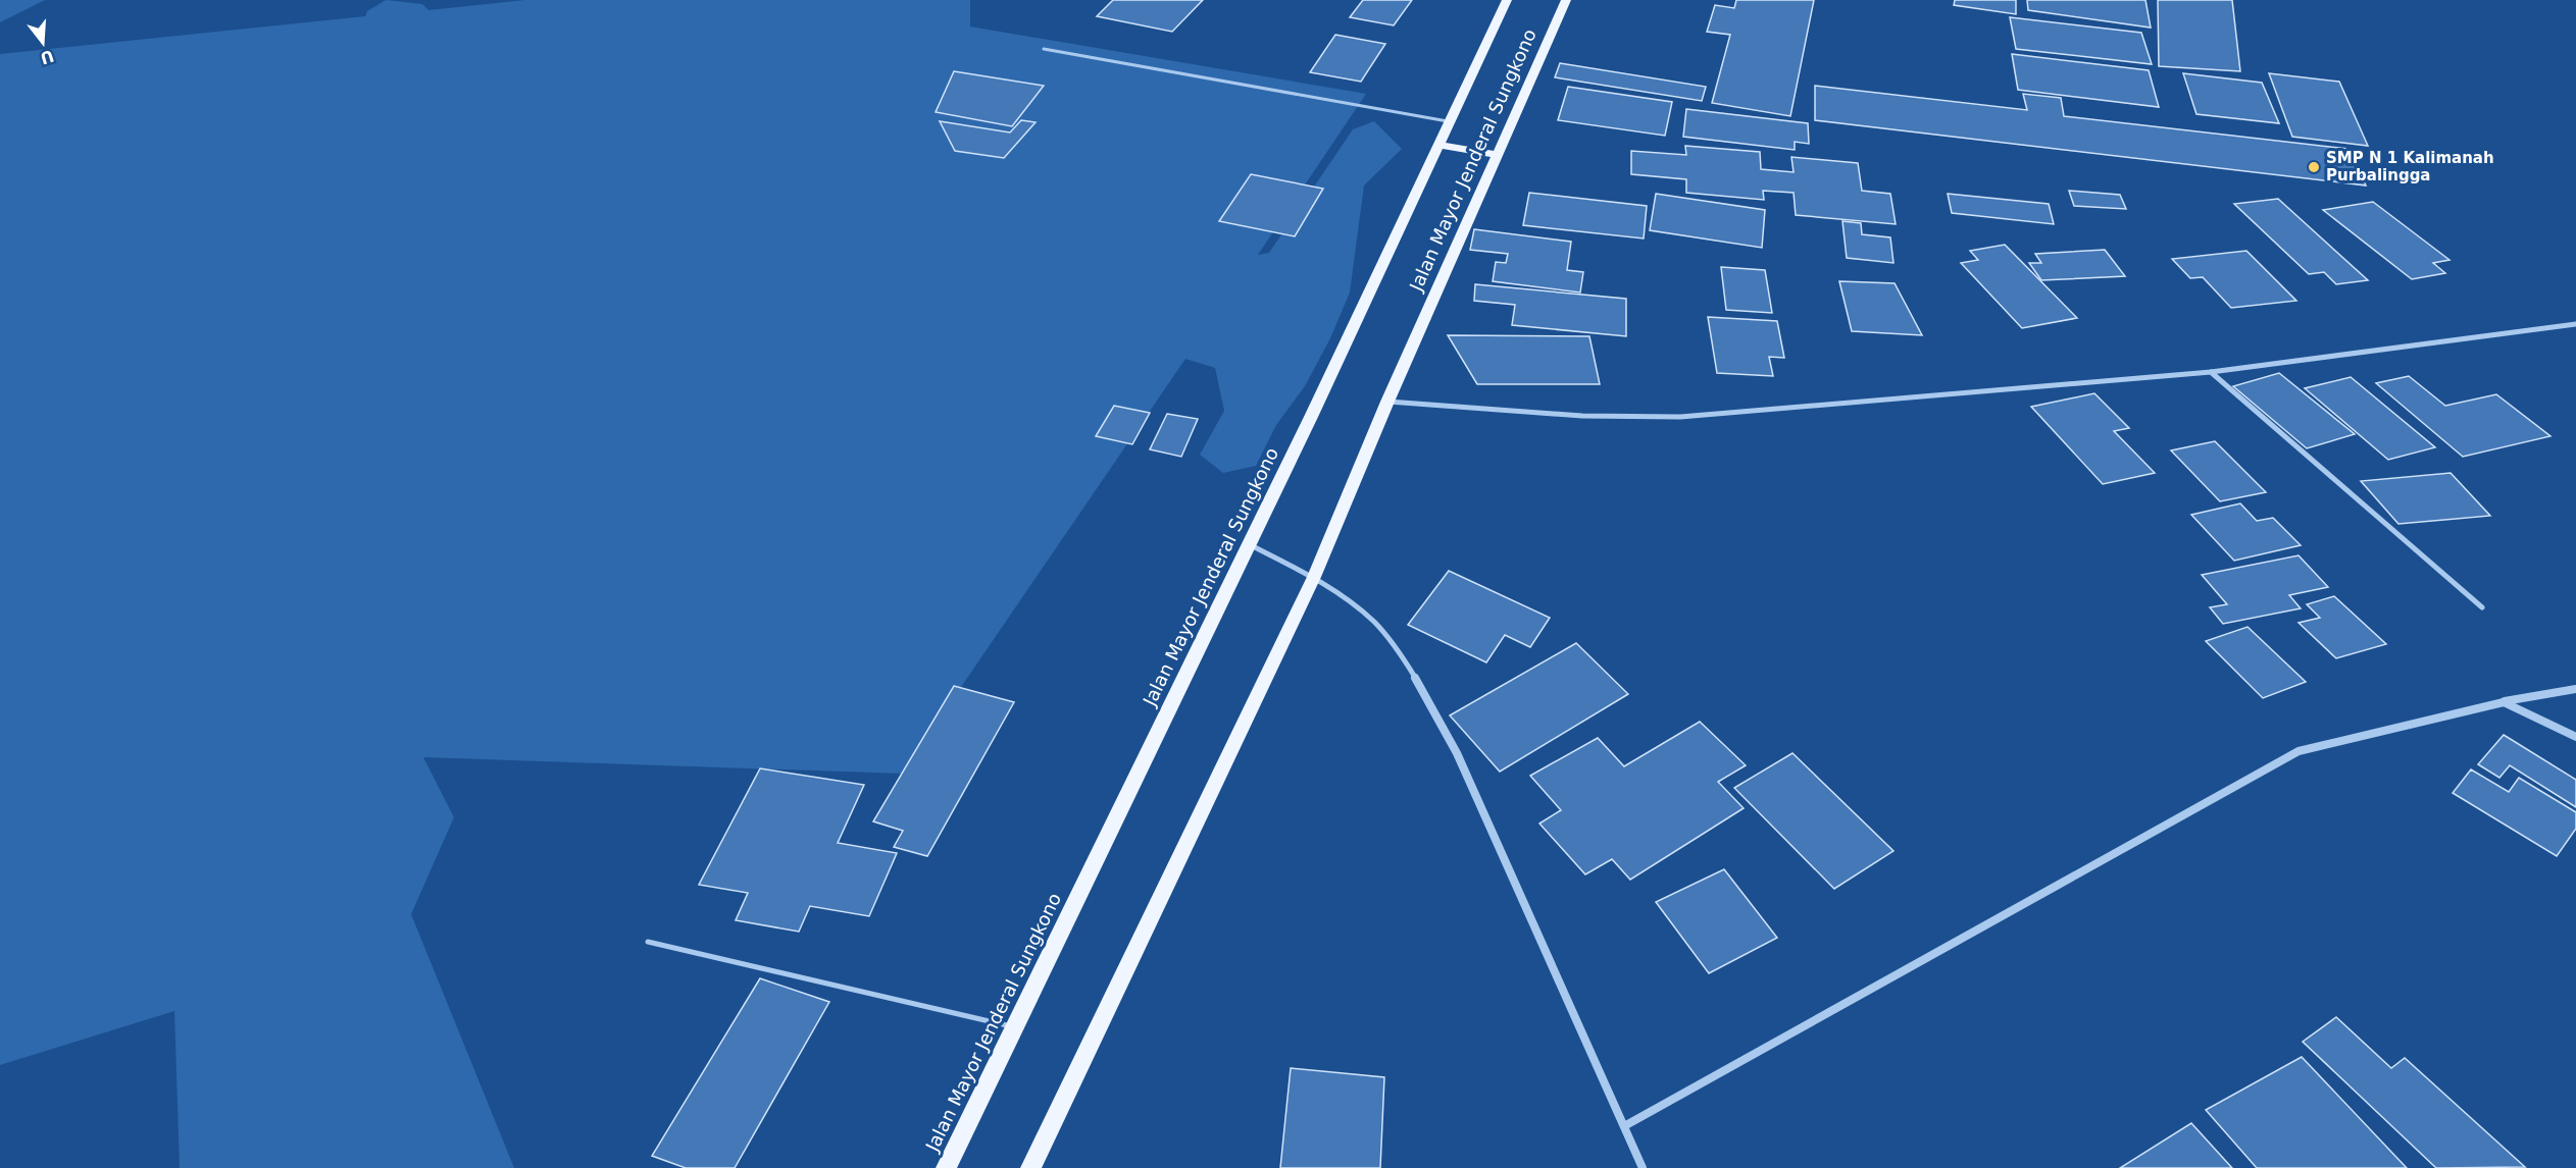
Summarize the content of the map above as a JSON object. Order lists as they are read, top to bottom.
{
  "streets": {
    "main road": ["Jalan Mayor Jenderal Sungkono"]
  },
  "places": ["SMP N 1 Kalimanah Purbalingga"],
  "north": "bottom"
}
